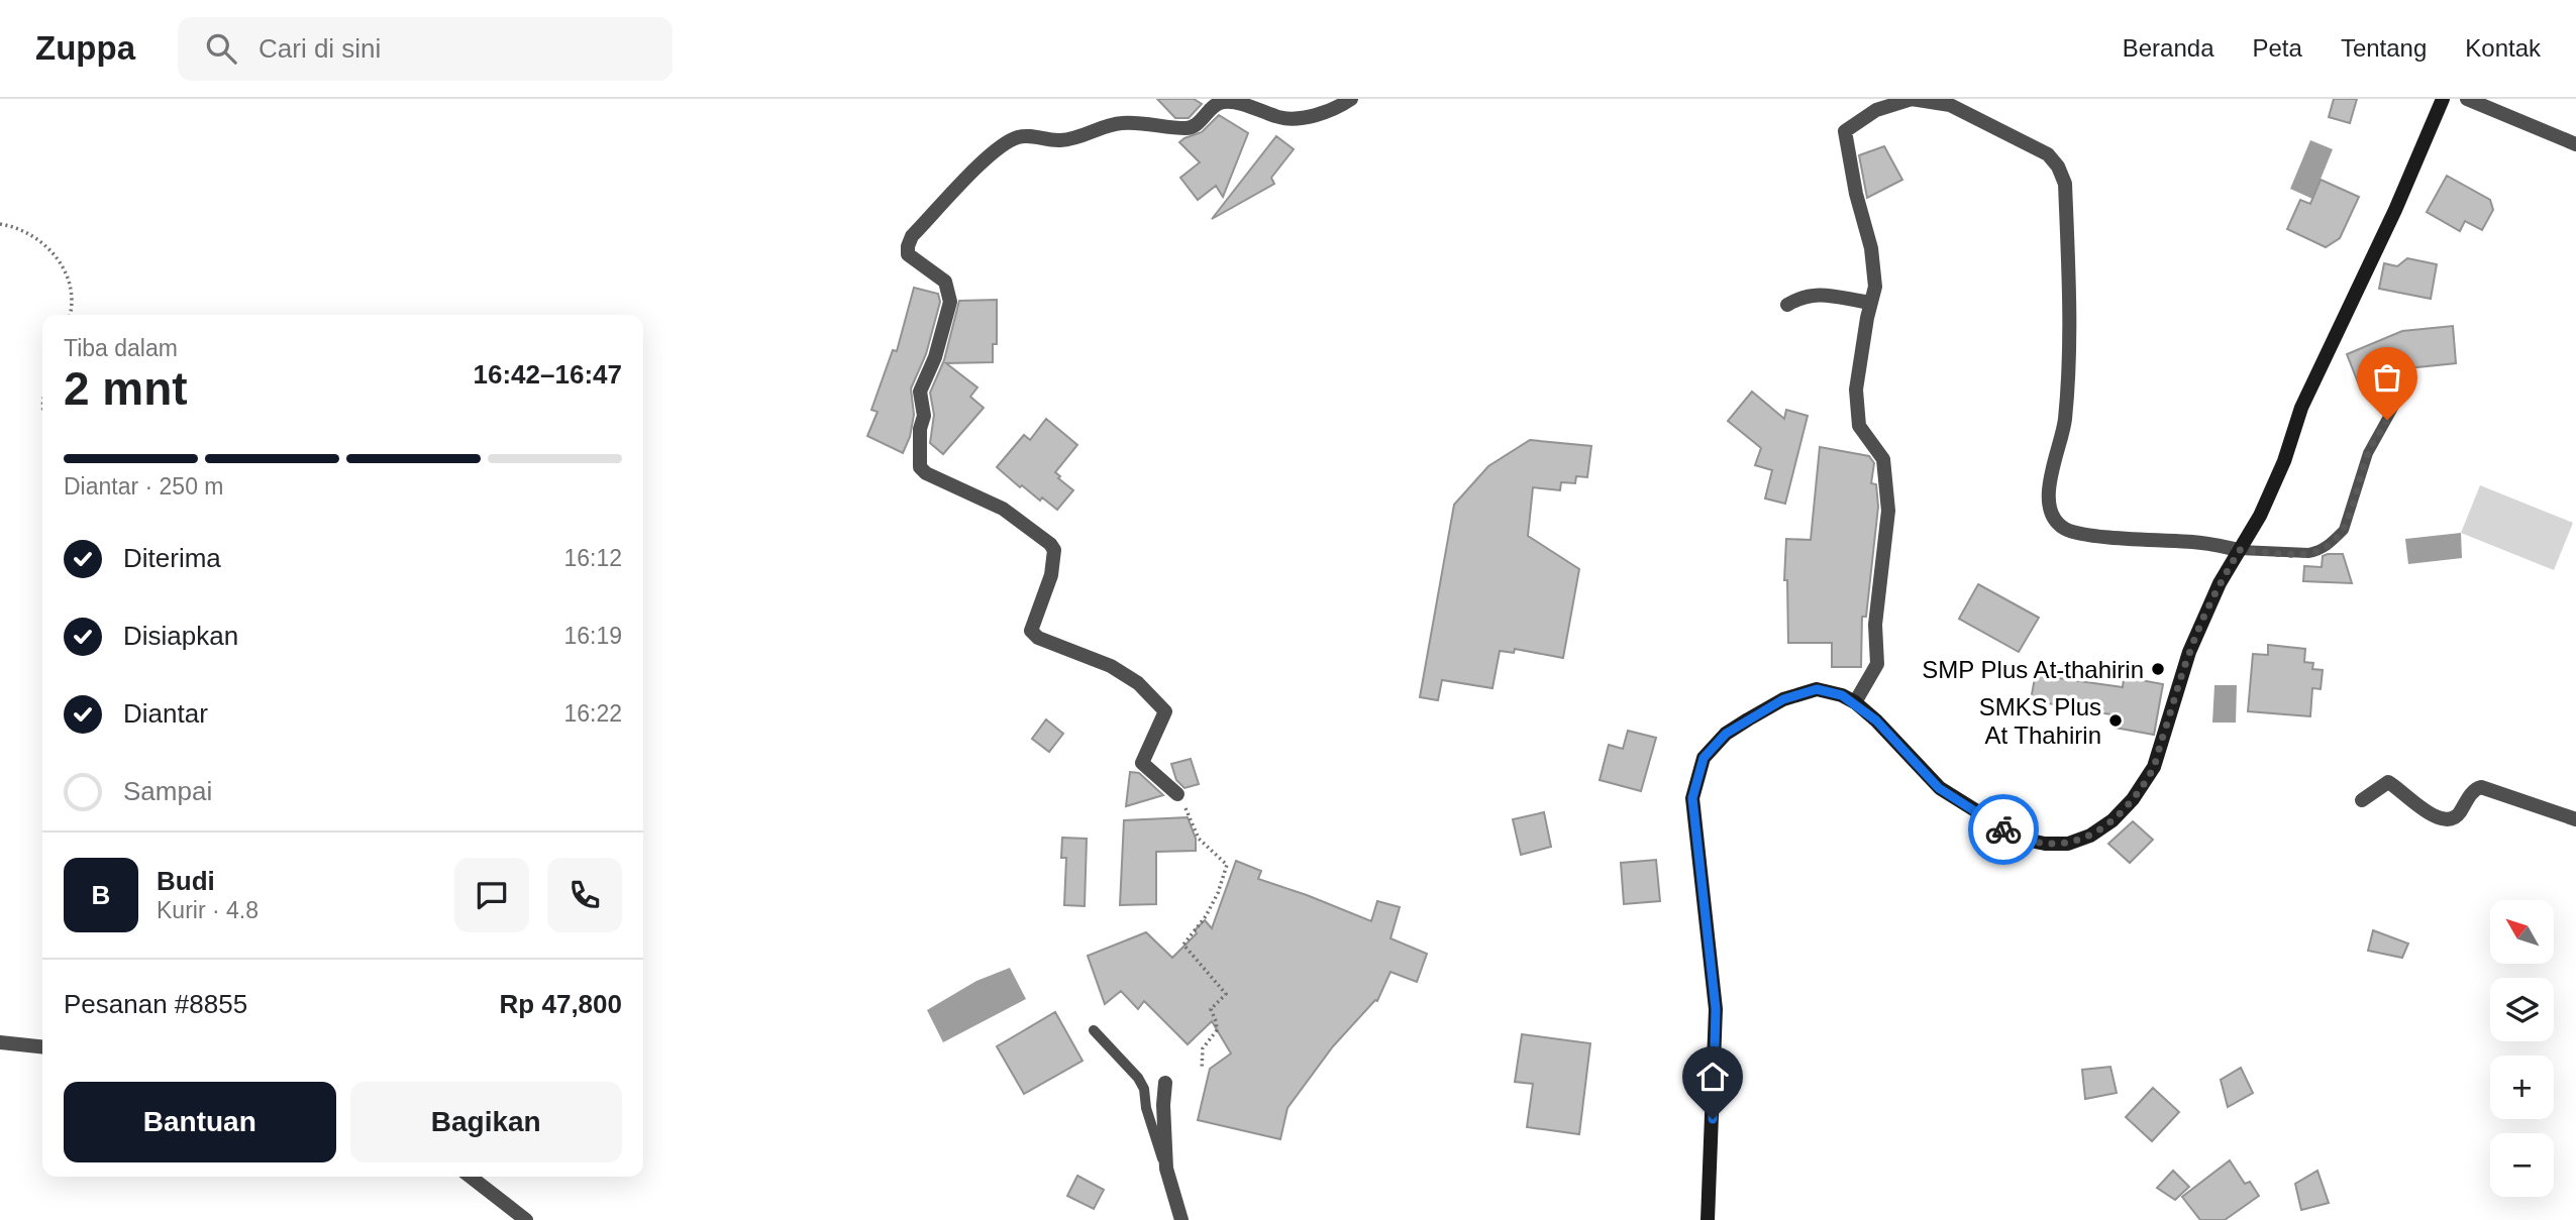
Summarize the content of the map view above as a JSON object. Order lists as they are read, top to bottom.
{
  "places": ["SMP Plus At-thahirin", "SMKS Plus At Thahirin"],
  "north": "top left",
  "page": {
    "header": "Zuppa",
    "search": "Cari di sini",
    "nav": [
      "Beranda",
      "Peta",
      "Tentang",
      "Kontak"
    ],
    "heading": ["2 mnt", "Tiba dalam", "16:42–16:47"],
    "panel": [
      "Budi",
      "Kurir · 4.8",
      "Pesanan #8855",
      "Rp 47,800"
    ],
    "bar": "Diantar · 250 m",
    "list": [
      ["Diterima", "16:12"],
      ["Disiapkan", "16:19"],
      ["Diantar", "16:22"],
      "Sampai"
    ],
    "round": "B",
    "map_buttons": ["+", "−"],
    "buttons": ["Bantuan", "Bagikan"]
  }
}
